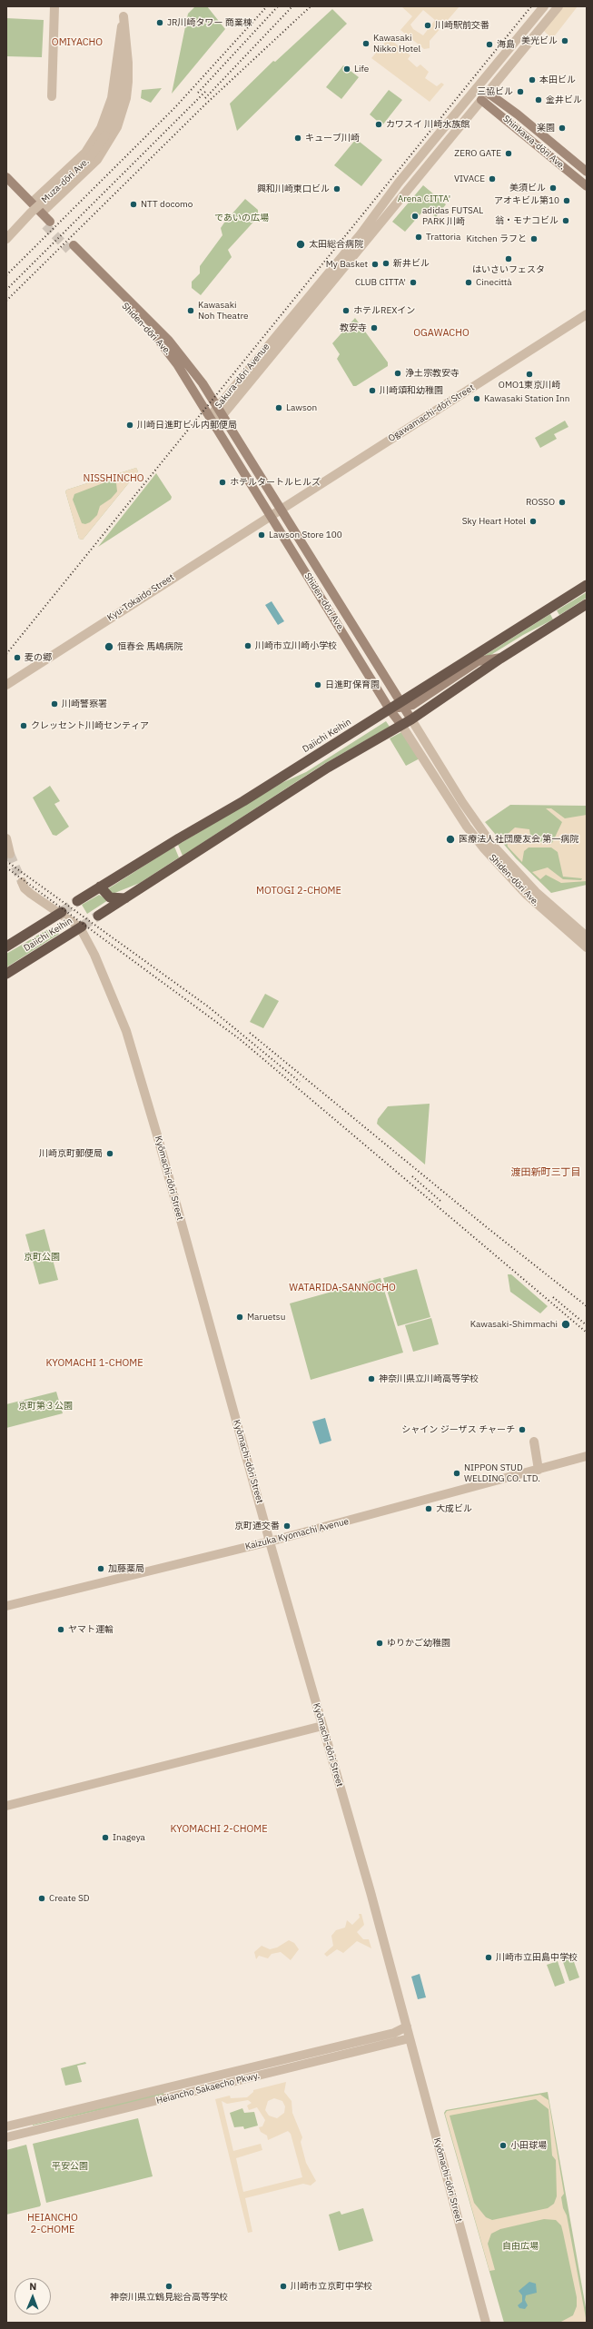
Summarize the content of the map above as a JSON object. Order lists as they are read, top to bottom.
{
  "streets": {
    "highway": ["Daiichi Keihin"],
    "main road": ["Shinkawa-dōri Ave.", "Shiden-dōri Ave."],
    "street": [
      "Muza-dōri Ave.",
      "Sakura-dōri Avenue",
      "Ogawamachi-dōri Street",
      "Kyu-Tokaido Street",
      "Kyōmachi-dōri Street",
      "Kaizuka Kyomachi Avenue",
      "Heiancho Sakaecho Pkwy."
    ]
  },
  "crossings": [
    ["Shinkawa-dōri Ave.", "Sakura-dōri Avenue"],
    ["Shiden-dōri Ave.", "Sakura-dōri Avenue"],
    ["Shiden-dōri Ave.", "Ogawamachi-dōri Street"],
    ["Shiden-dōri Ave.", "Kyu-Tokaido Street"],
    ["Shiden-dōri Ave.", "Daiichi Keihin"],
    ["Ogawamachi-dōri Street", "Kyu-Tokaido Street"],
    ["Daiichi Keihin", "Kyōmachi-dōri Street"],
    ["Kyōmachi-dōri Street", "Kaizuka Kyomachi Avenue"],
    ["Kyōmachi-dōri Street", "Heiancho Sakaecho Pkwy."]
  ],
  "districts": [
    "OMIYACHO",
    "OGAWACHO",
    "NISSHINCHO",
    "MOTOGI 2-CHOME",
    "渡田新町三丁目",
    "WATARIDA-SANNOCHO",
    "KYOMACHI 1-CHOME",
    "KYOMACHI 2-CHOME",
    "HEIANCHO 2-CHOME"
  ],
  "parks": [
    "Arena CITTA'",
    "であいの広場",
    "京町公園",
    "京町第３公園",
    "平安公園",
    "自由広場"
  ],
  "places": [
    "JR川崎タワー 商業棟",
    "川崎駅前交番",
    "美光ビル",
    "Kawasaki Nikko Hotel",
    "海島",
    "Life",
    "本田ビル",
    "三協ビル",
    "金井ビル",
    "カワスイ 川崎水族館",
    "楽園",
    "キューブ川崎",
    "ZERO GATE",
    "VIVACE",
    "美須ビル",
    "興和川崎東口ビル",
    "アオキビル第10",
    "NTT docomo",
    "adidas FUTSAL PARK 川崎",
    "翁・モナコビル",
    "Trattoria",
    "Kitchen ラフと",
    "太田総合病院",
    "はいさいフェスタ",
    "新井ビル",
    "My Basket",
    "CLUB CITTA'",
    "Cinecittà",
    "Kawasaki Noh Theatre",
    "ホテルREXイン",
    "教安寺",
    "浄土宗教安寺",
    "OMO1東京川崎",
    "川崎頌和幼稚園",
    "Kawasaki Station Inn",
    "Lawson",
    "川崎日進町ビル内郵便局",
    "ホテルタートルヒルズ",
    "ROSSO",
    "Sky Heart Hotel",
    "Lawson Store 100",
    "川崎市立川崎小学校",
    "恒春会 馬嶋病院",
    "麦の郷",
    "日進町保育園",
    "川崎警察署",
    "クレッセント川崎センティア",
    "医療法人社団慶友会 第一病院",
    "川崎京町郵便局",
    "Maruetsu",
    "Kawasaki-Shimmachi",
    "神奈川県立川崎高等学校",
    "シャイン ジーザス チャーチ",
    "NIPPON STUD WELDING CO. LTD.",
    "大成ビル",
    "京町通交番",
    "加藤薬局",
    "ヤマト運輸",
    "ゆりかご幼稚園",
    "Inageya",
    "Create SD",
    "川崎市立田島中学校",
    "小田球場",
    "神奈川県立鶴見総合高等学校",
    "川崎市立京町中学校"
  ],
  "north": "top"
}
